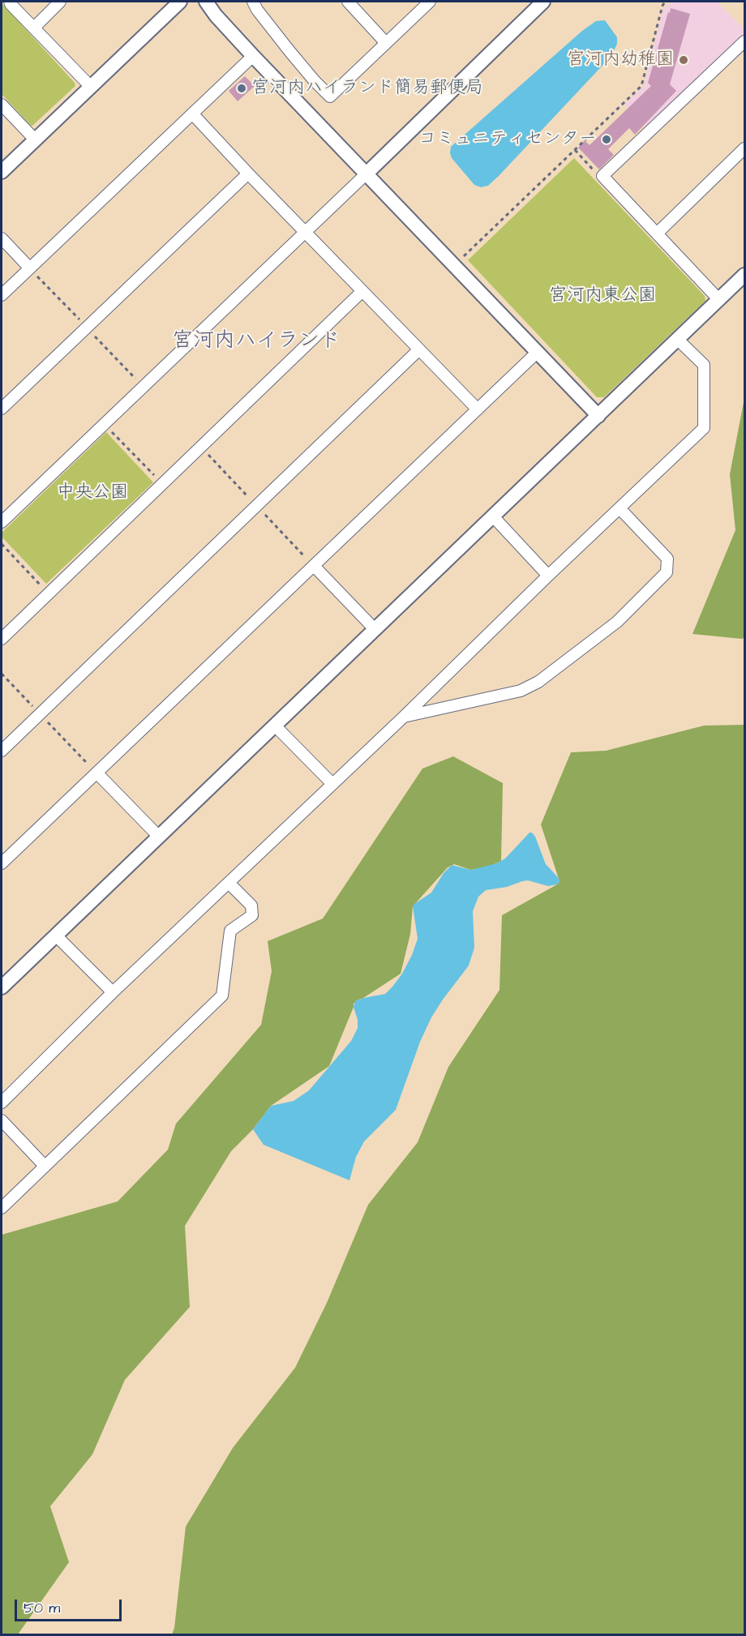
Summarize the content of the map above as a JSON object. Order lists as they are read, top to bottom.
{
  "districts": ["宮河内ハイランド"],
  "parks": ["宮河内東公園", "中央公園"],
  "places": ["宮河内幼稚園", "宮河内ハイランド簡易郵便局", "コミュニティセンター"],
  "scale_bar": "50 m"
}
